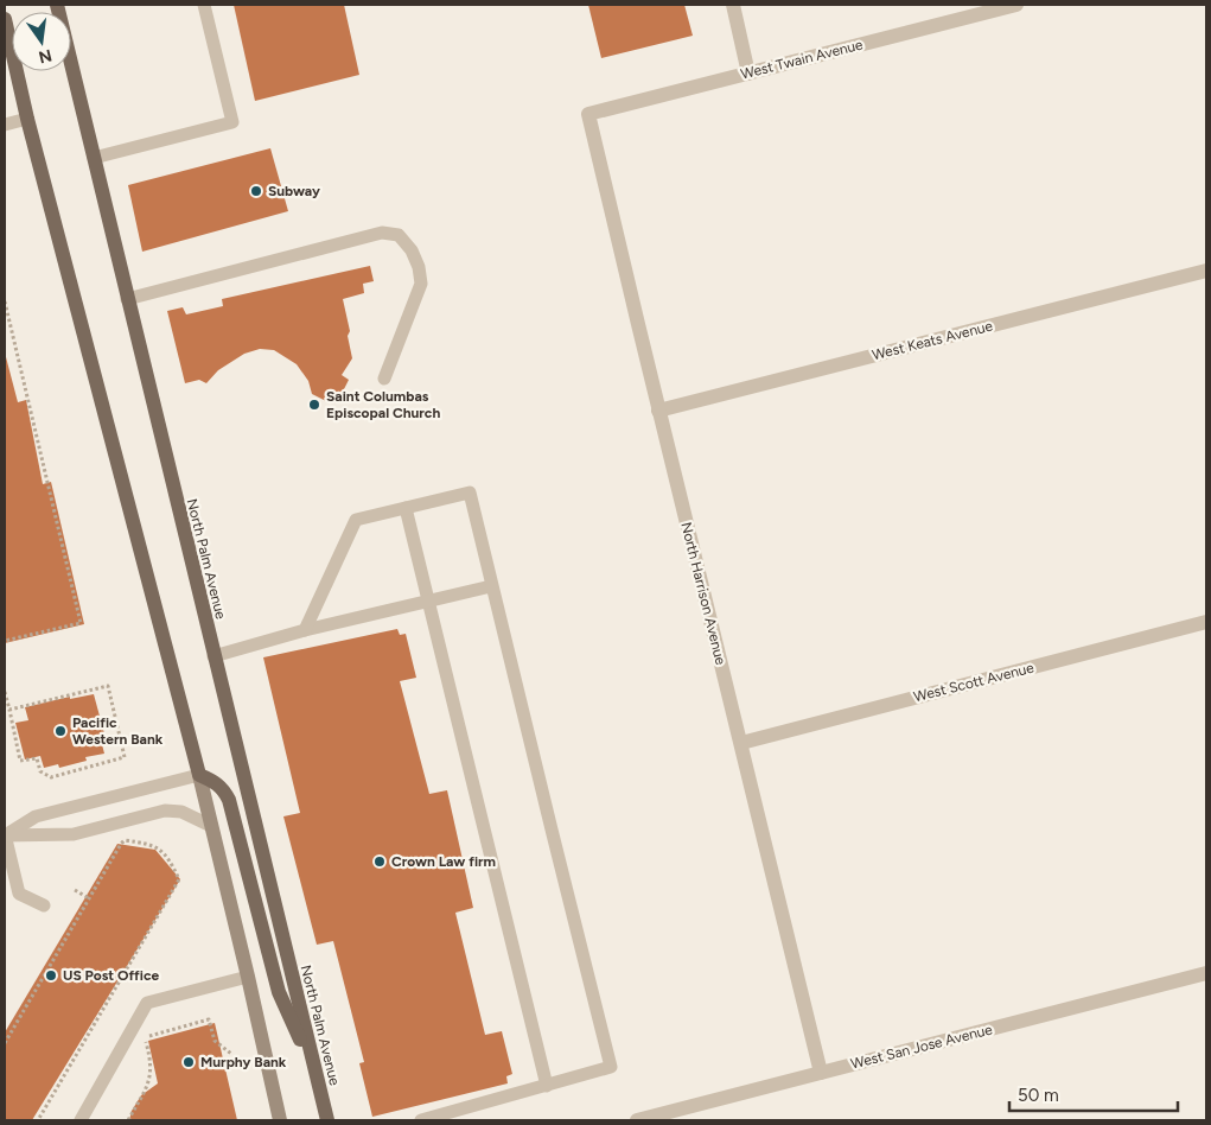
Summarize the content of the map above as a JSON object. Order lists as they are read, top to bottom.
{
  "streets": {
    "main road": ["North Palm Avenue"],
    "street": [
      "West Twain Avenue",
      "West Keats Avenue",
      "North Harrison Avenue",
      "West Scott Avenue",
      "West San Jose Avenue"
    ]
  },
  "crossings": [
    ["West Twain Avenue", "North Harrison Avenue"],
    ["West Keats Avenue", "North Harrison Avenue"],
    ["North Harrison Avenue", "West Scott Avenue"],
    ["North Harrison Avenue", "West San Jose Avenue"]
  ],
  "places": [
    "Subway",
    "Saint Columbas Episcopal Church",
    "Pacific Western Bank",
    "Crown Law firm",
    "US Post Office",
    "Murphy Bank"
  ],
  "scale_bar": "50 m",
  "north": "bottom"
}
